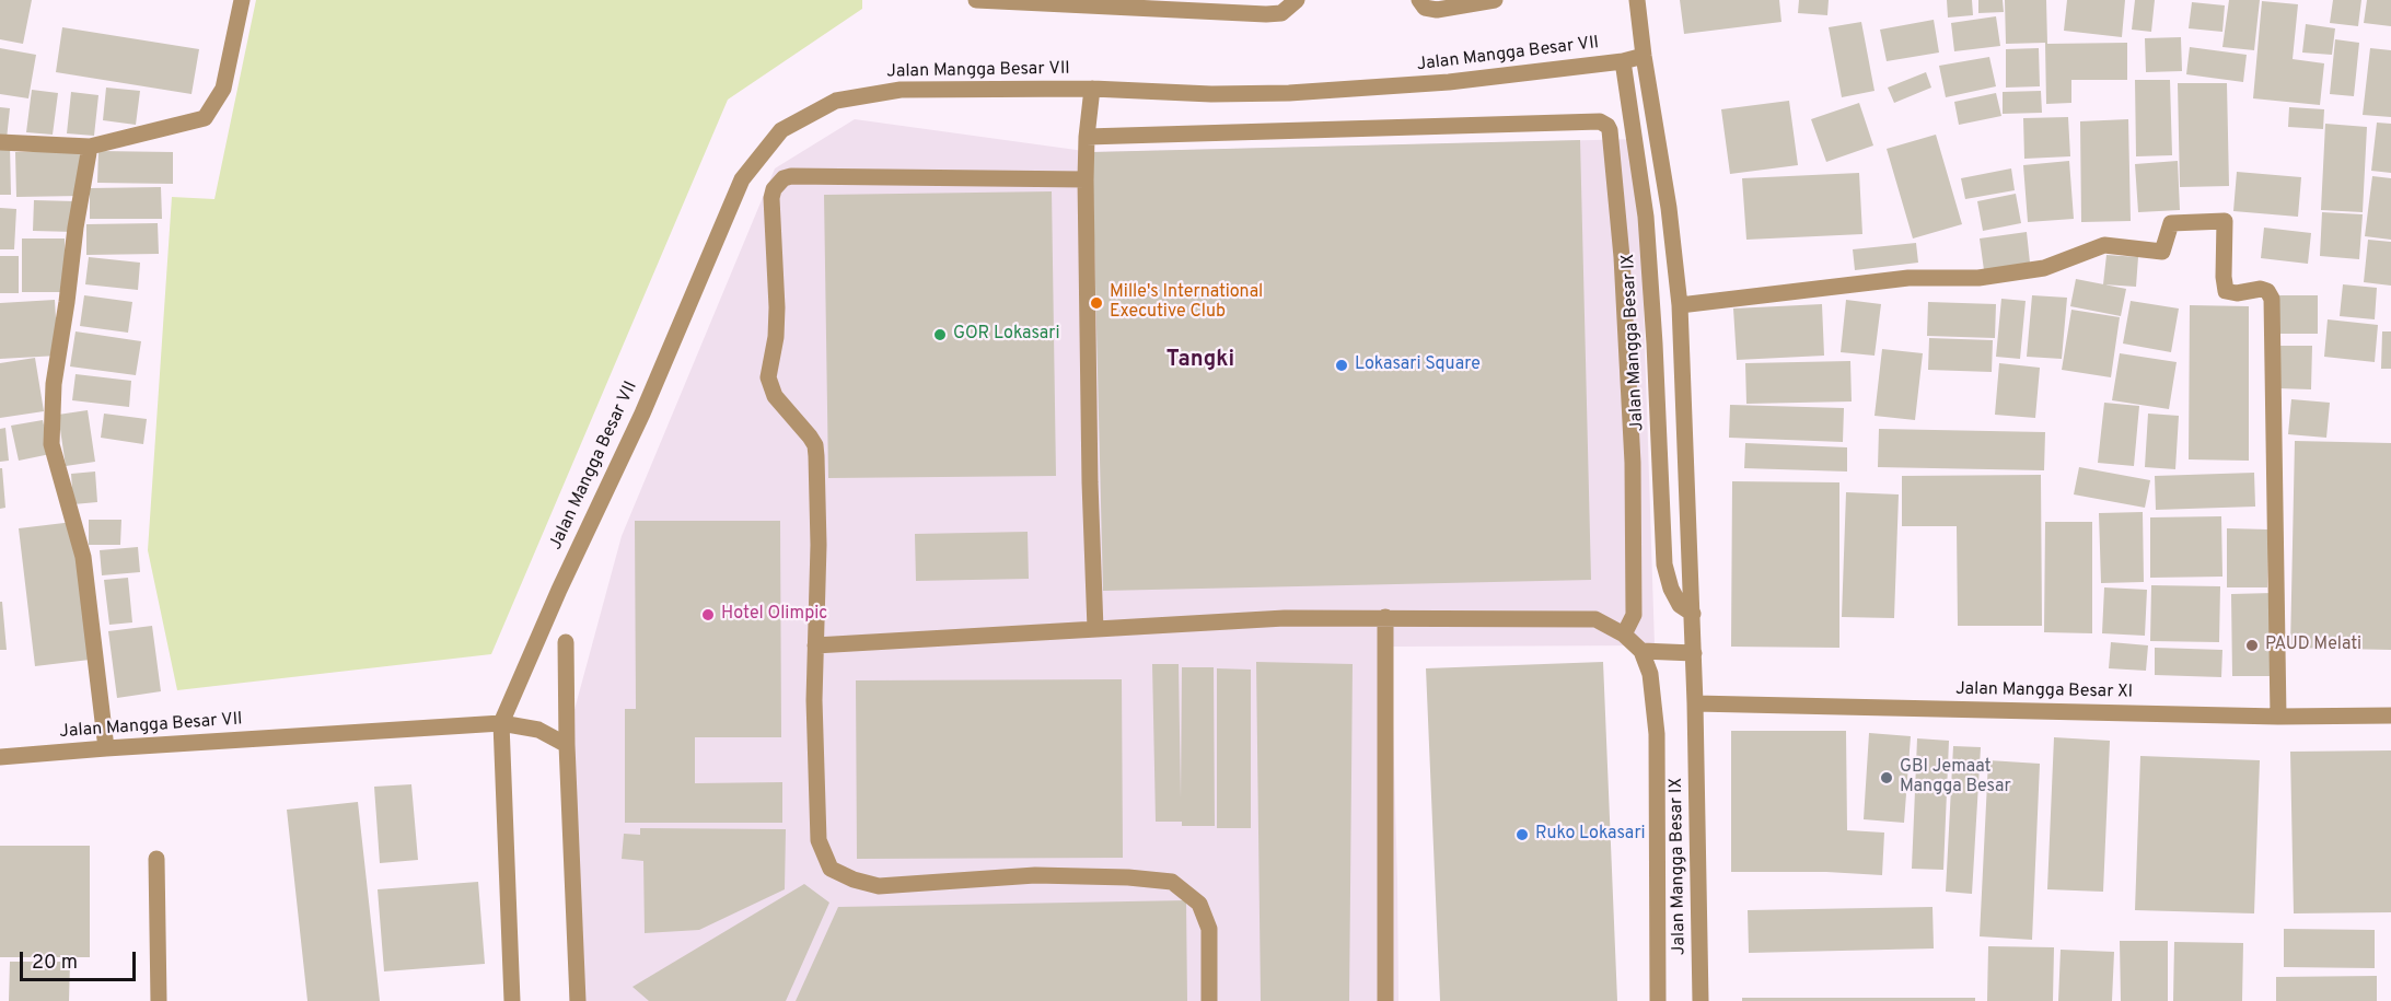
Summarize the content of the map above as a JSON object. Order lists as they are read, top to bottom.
{
  "streets": {
    "street": ["Jalan Mangga Besar VII", "Jalan Mangga Besar IX", "Jalan Mangga Besar XI"]
  },
  "crossings": [
    ["Jalan Mangga Besar VII", "Jalan Mangga Besar IX"],
    ["Jalan Mangga Besar IX", "Jalan Mangga Besar XI"]
  ],
  "districts": ["Tangki"],
  "places": [
    "Mille's International Executive Club",
    "GOR Lokasari",
    "Lokasari Square",
    "Hotel Olimpic",
    "PAUD Melati",
    "GBI Jemaat Mangga Besar",
    "Ruko Lokasari"
  ],
  "scale_bar": "20 m"
}
